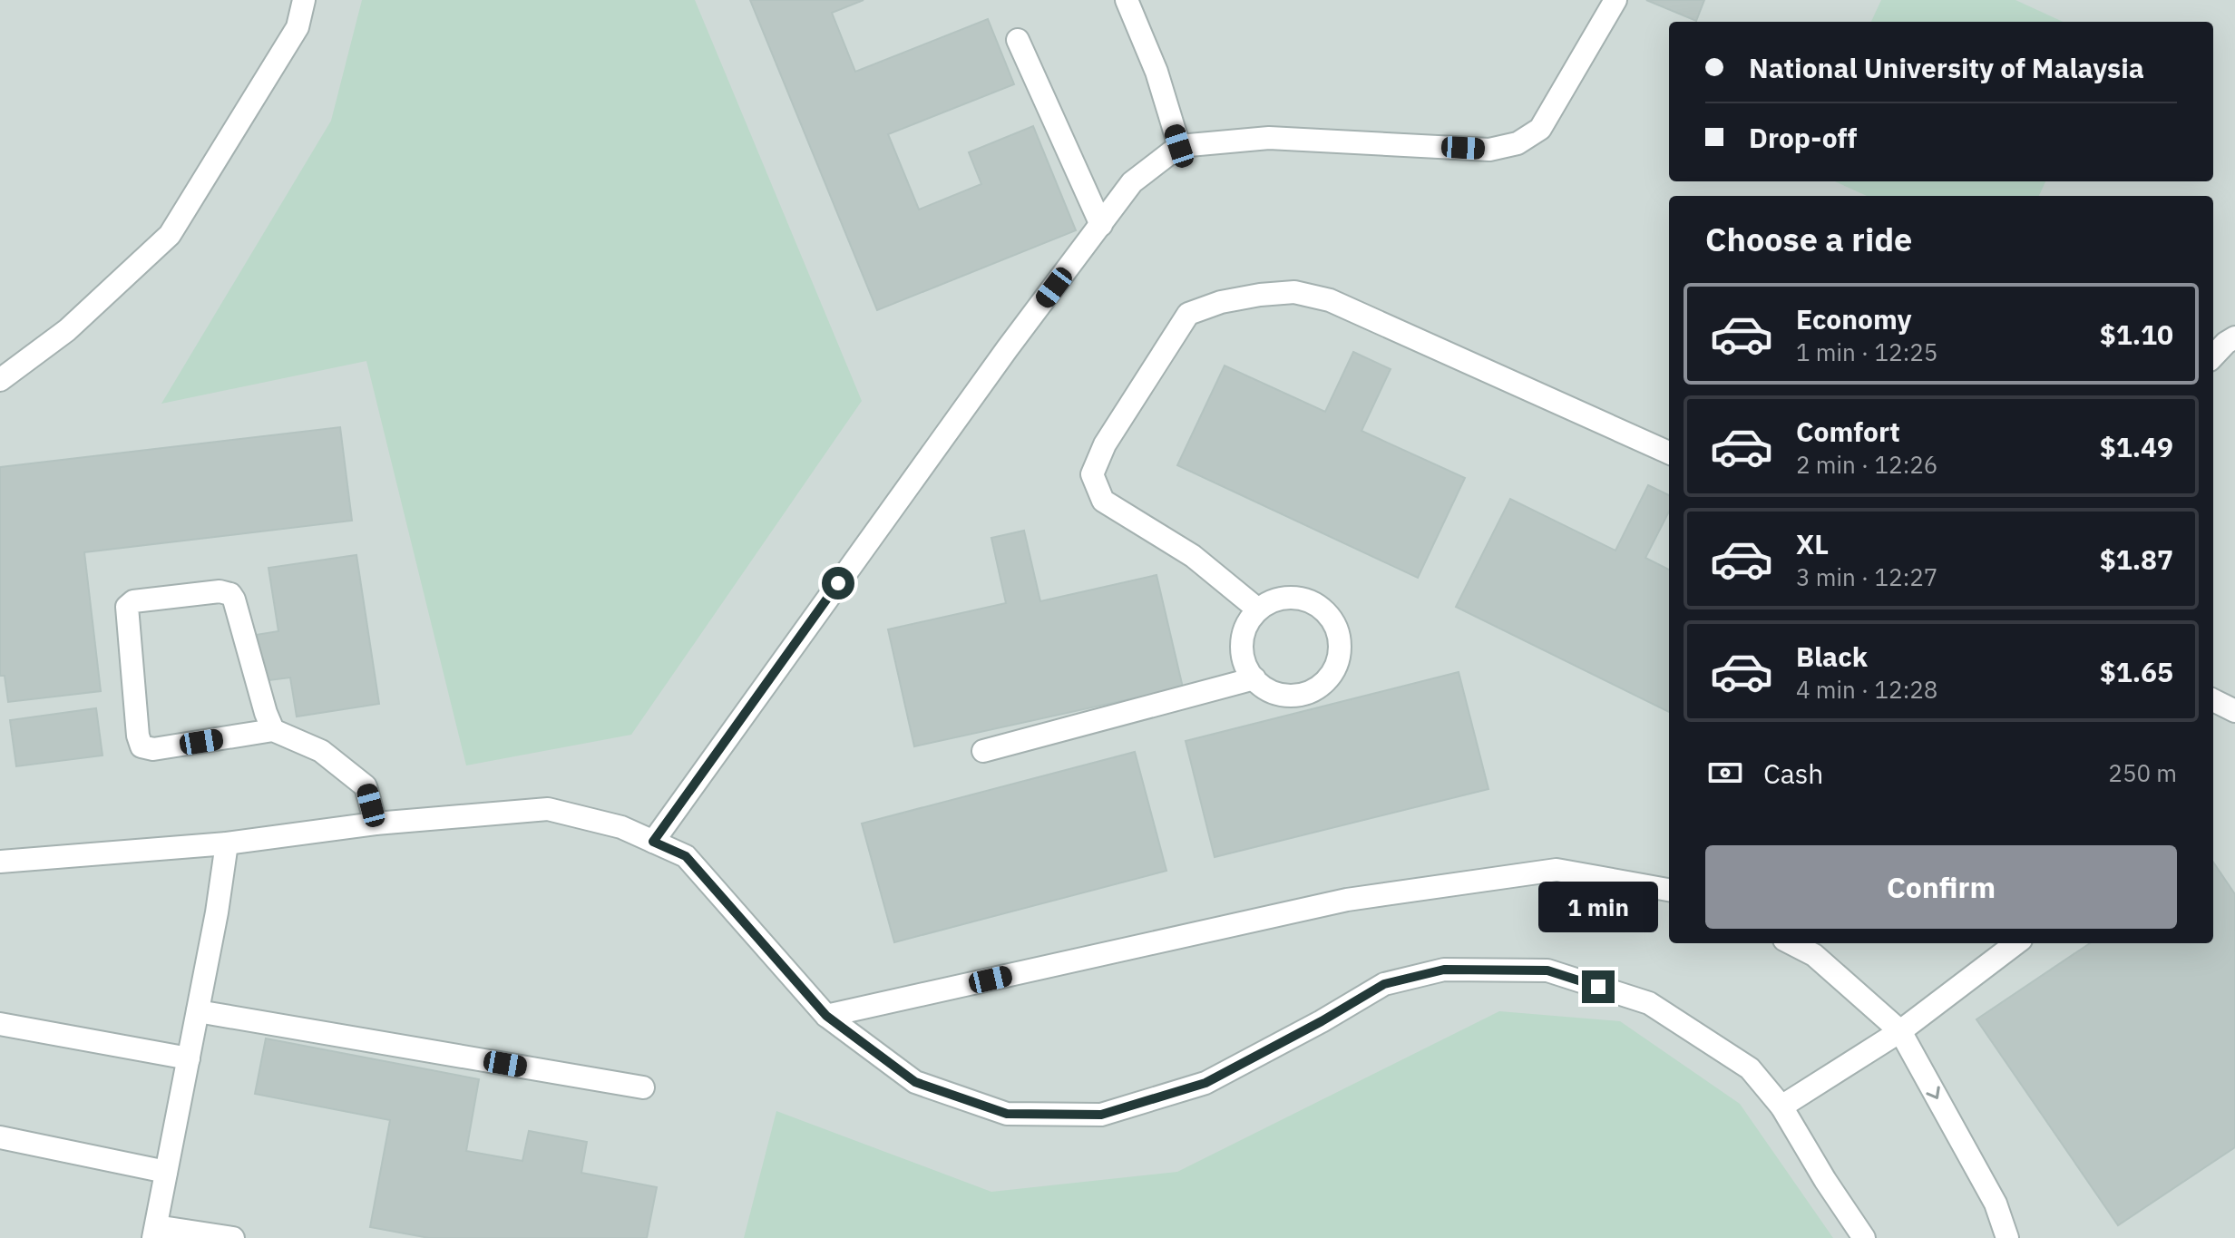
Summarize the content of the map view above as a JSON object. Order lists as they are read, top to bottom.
{
  "page": {
    "banner": ["National University of Malaysia", "Drop-off"],
    "heading": "Choose a ride",
    "list": [
      {
        "name": "Economy",
        "note": "1 min · 12:25",
        "value": "$1.10"
      },
      {
        "name": "Comfort",
        "note": "2 min · 12:26",
        "value": "$1.49"
      },
      {
        "name": "XL",
        "note": "3 min · 12:27",
        "value": "$1.87"
      },
      {
        "name": "Black",
        "note": "4 min · 12:28",
        "value": "$1.65"
      }
    ],
    "pay": ["Cash", "250 m"],
    "buttons": "Confirm",
    "bubble": "1 min"
  }
}
